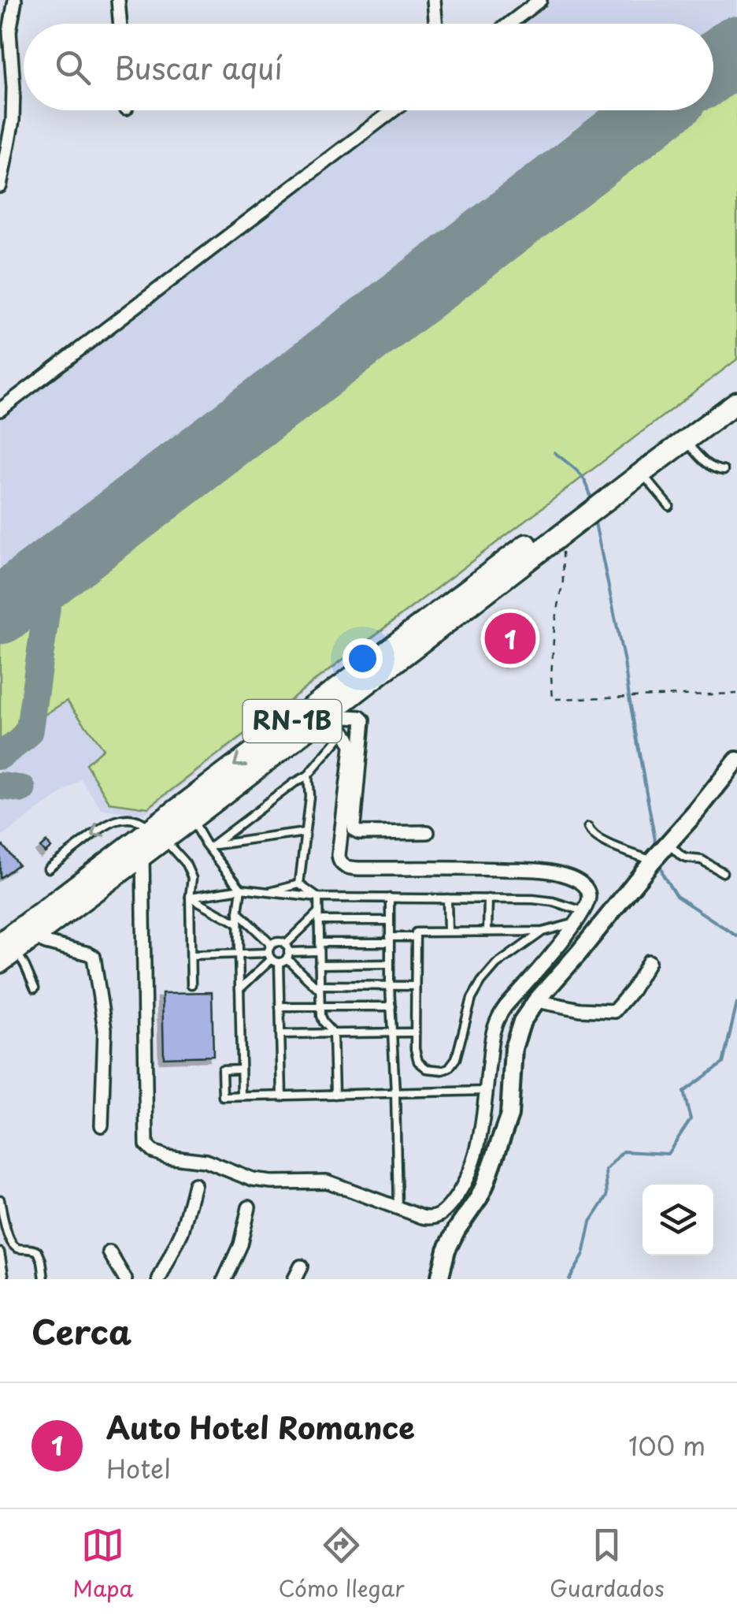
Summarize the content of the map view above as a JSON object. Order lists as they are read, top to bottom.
{
  "streets": {
    "highway": ["RN-1B"]
  },
  "page": {
    "search": "Buscar aquí",
    "pins": "1",
    "heading": "Cerca",
    "list": [
      {
        "mark": "1",
        "name": "Auto Hotel Romance",
        "note": "Hotel",
        "value": "100 m"
      }
    ],
    "nav": ["Mapa", "Cómo llegar", "Guardados"]
  }
}
